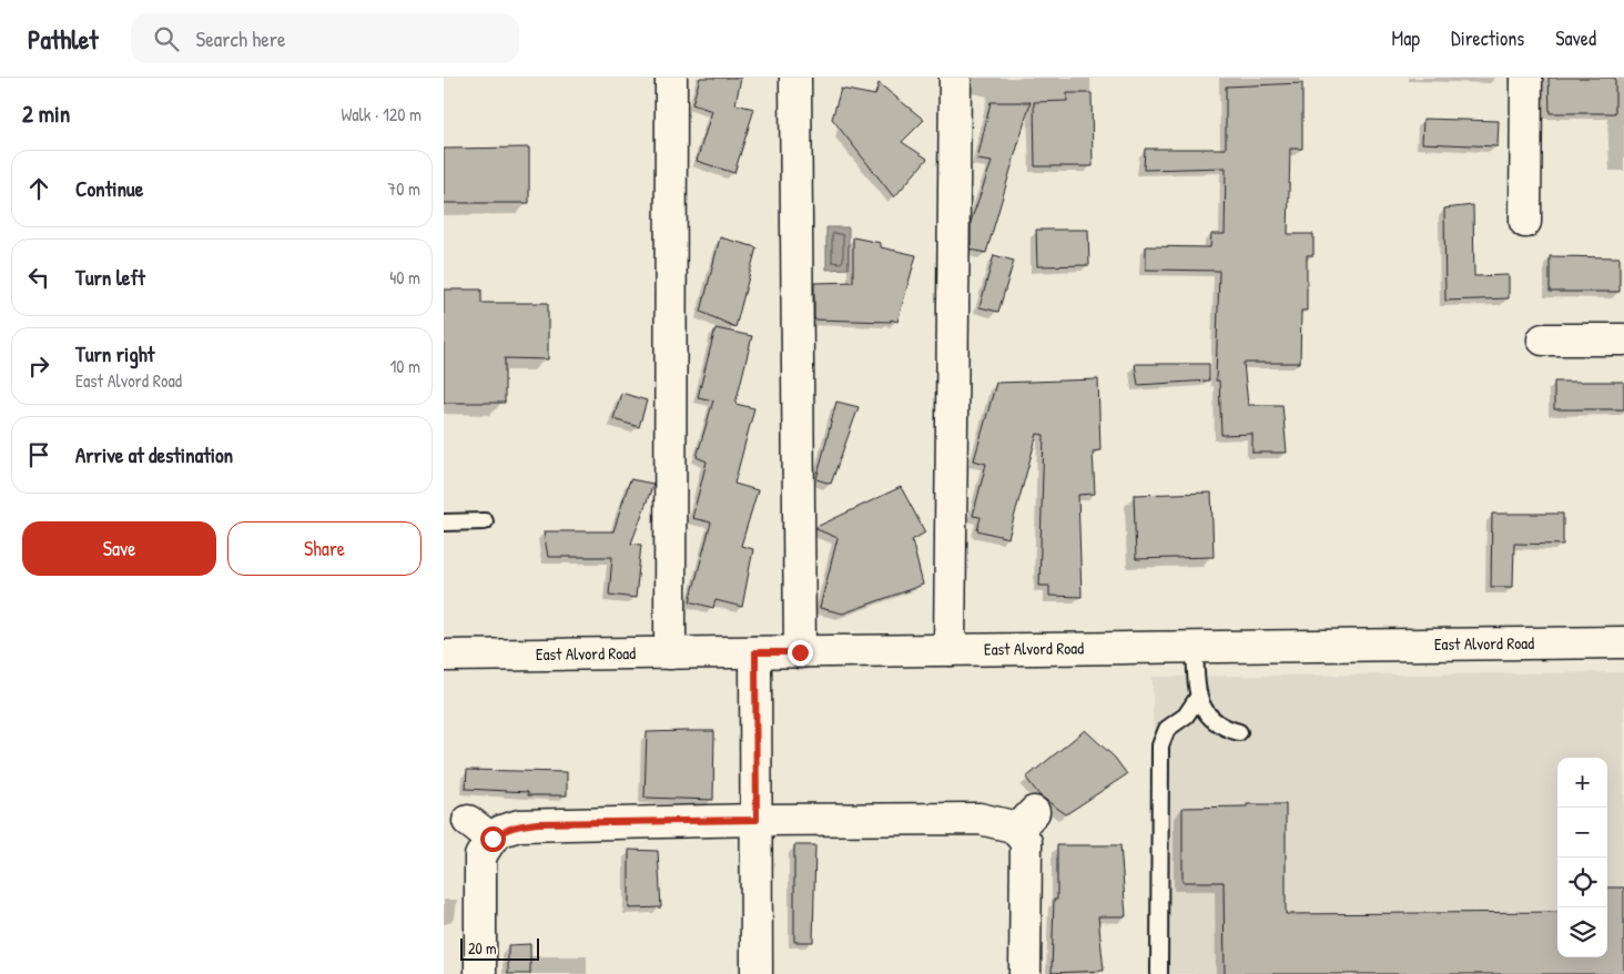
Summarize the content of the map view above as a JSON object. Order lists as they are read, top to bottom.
{
  "streets": {
    "street": ["East Alvord Road"]
  },
  "scale_bar": "20 m",
  "page": {
    "header": "Pathlet",
    "search": "Search here",
    "nav": ["Map", "Directions", "Saved"],
    "heading": ["2 min", "Walk · 120 m"],
    "list": [
      ["Continue", "70 m"],
      ["Turn left", "40 m"],
      ["Turn right", "East Alvord Road", "10 m"],
      "Arrive at destination"
    ],
    "buttons": ["Save", "Share"],
    "map_buttons": ["+", "−"],
    "scale": "20 m"
  }
}
